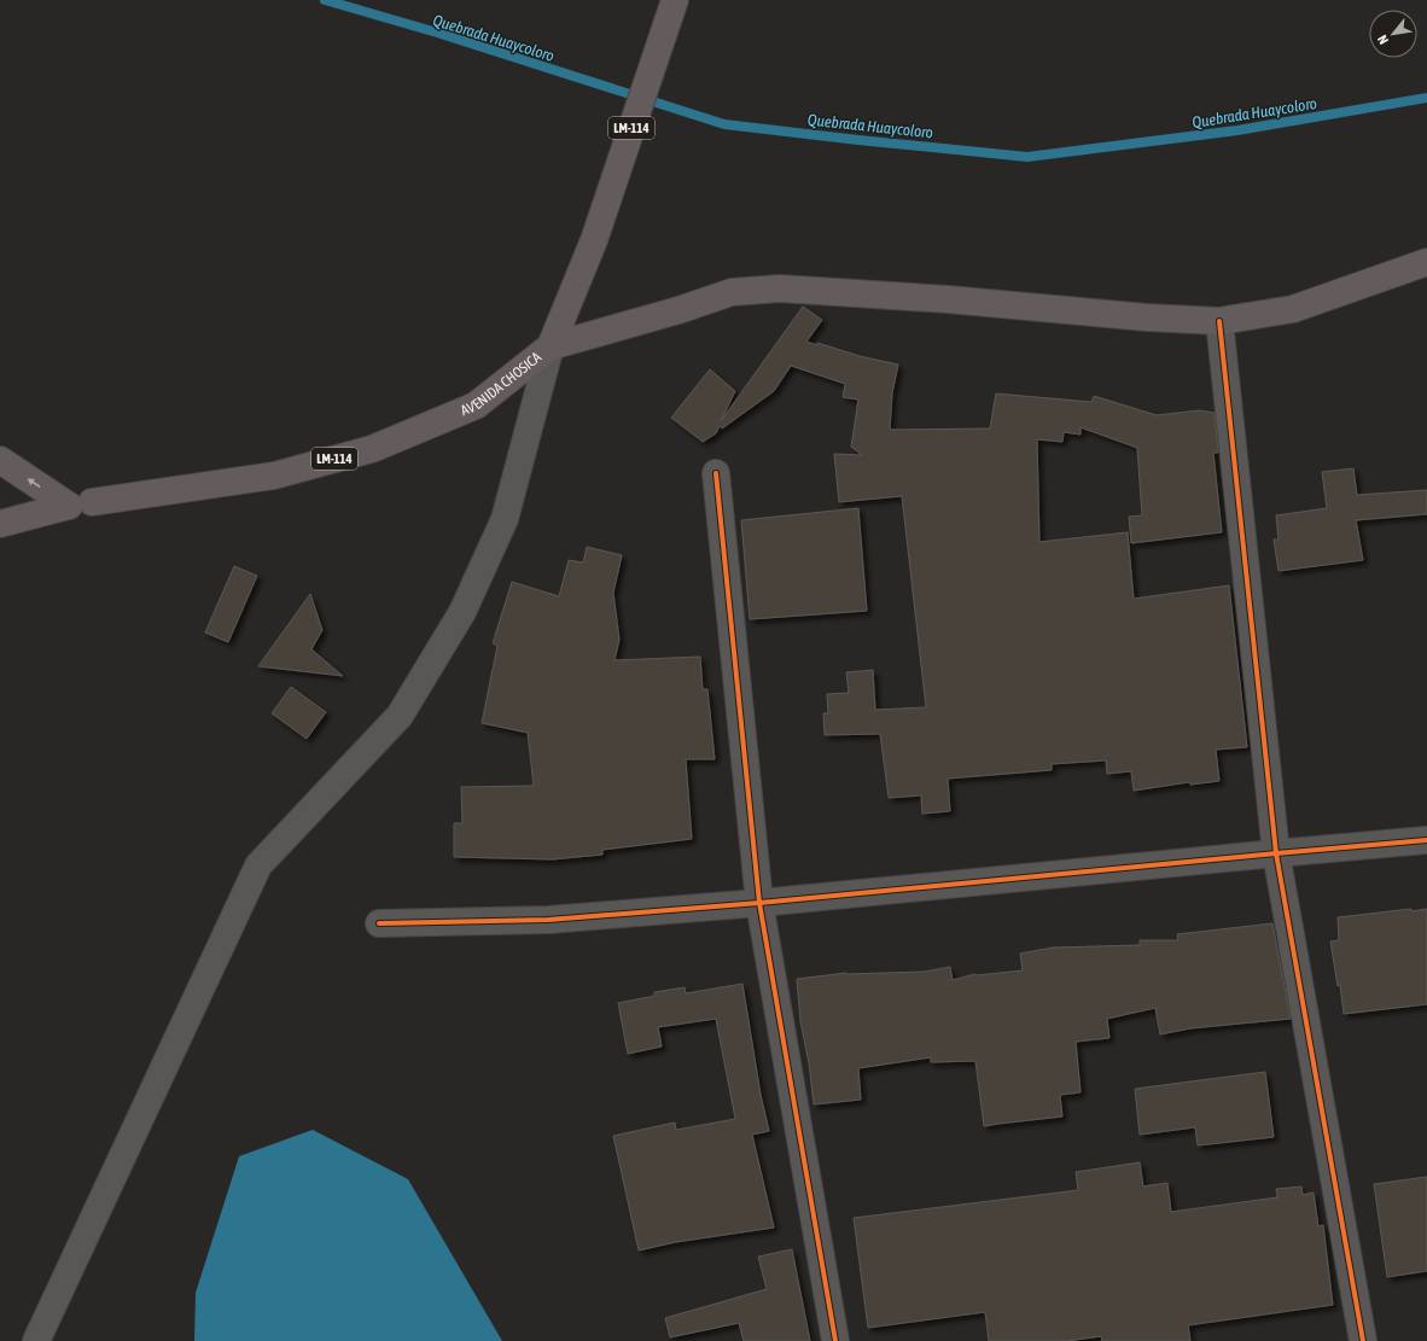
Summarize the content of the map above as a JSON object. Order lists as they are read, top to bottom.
{
  "streets": {
    "main road": ["LM-114", "AVENIDA CHOSICA"]
  },
  "water": ["Quebrada Huaycoloro"],
  "north": "bottom left"
}
